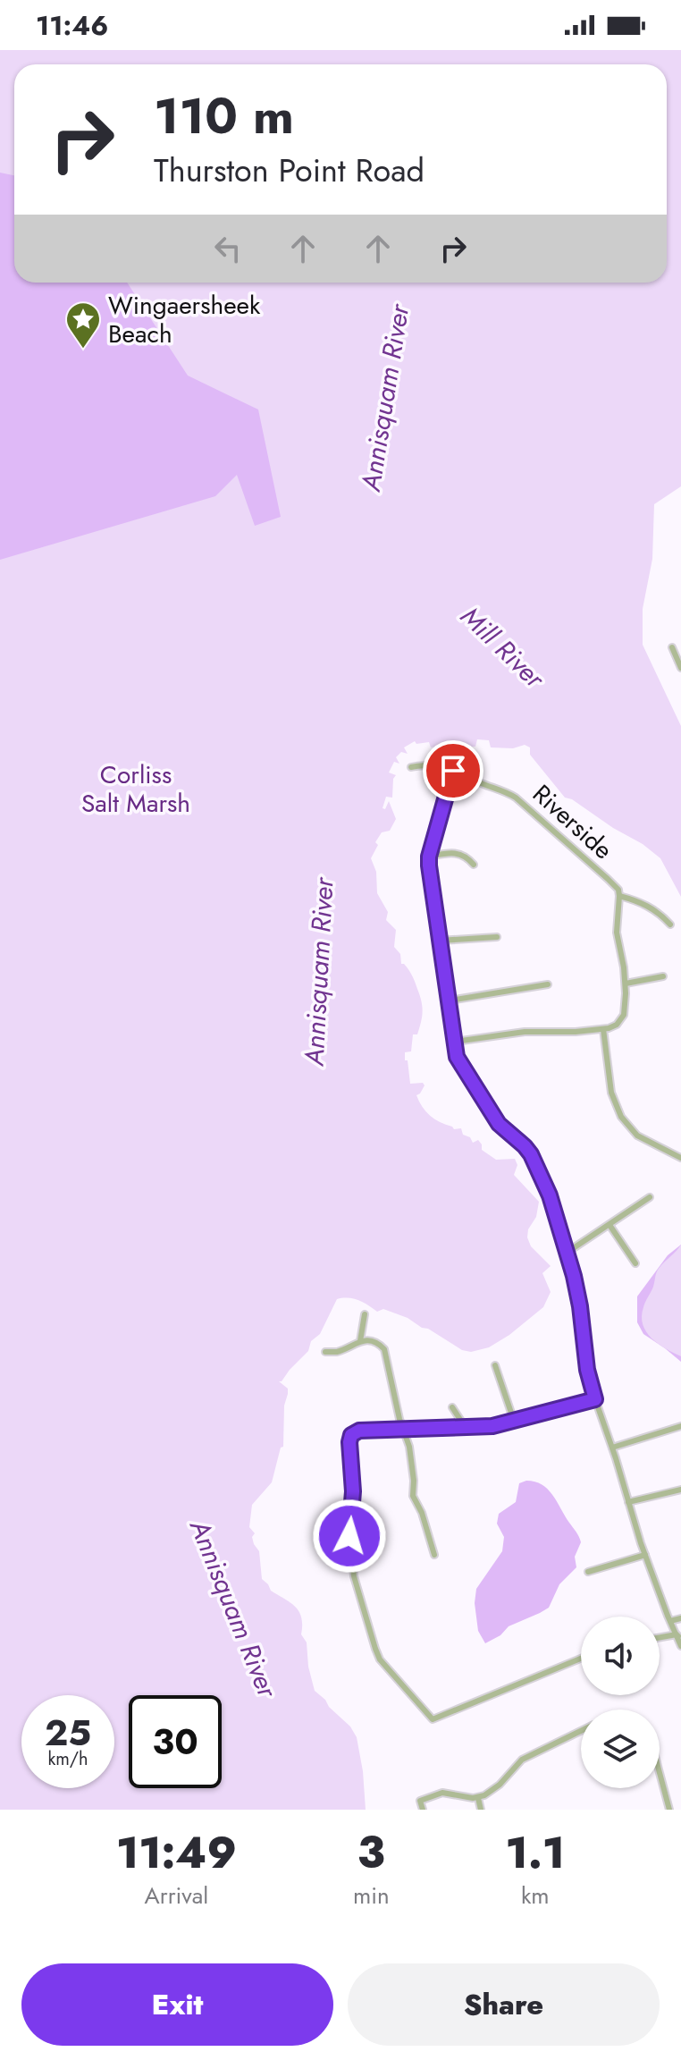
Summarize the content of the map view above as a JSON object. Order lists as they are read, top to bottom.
{
  "streets": {
    "street": ["Riverside"]
  },
  "water": ["Annisquam River", "Mill River"],
  "parks": ["Corliss Salt Marsh"],
  "places": {
    "place": ["Wingaersheek Beach"]
  },
  "page": {
    "status": "11:46",
    "turn": ["110 m", "Thurston Point Road"],
    "speed": "25 km/h",
    "limit": "30",
    "eta": [
      "11:49",
      "Arrival",
      "3",
      "min",
      "1.1",
      "km"
    ],
    "buttons": ["Exit", "Share"]
  }
}
